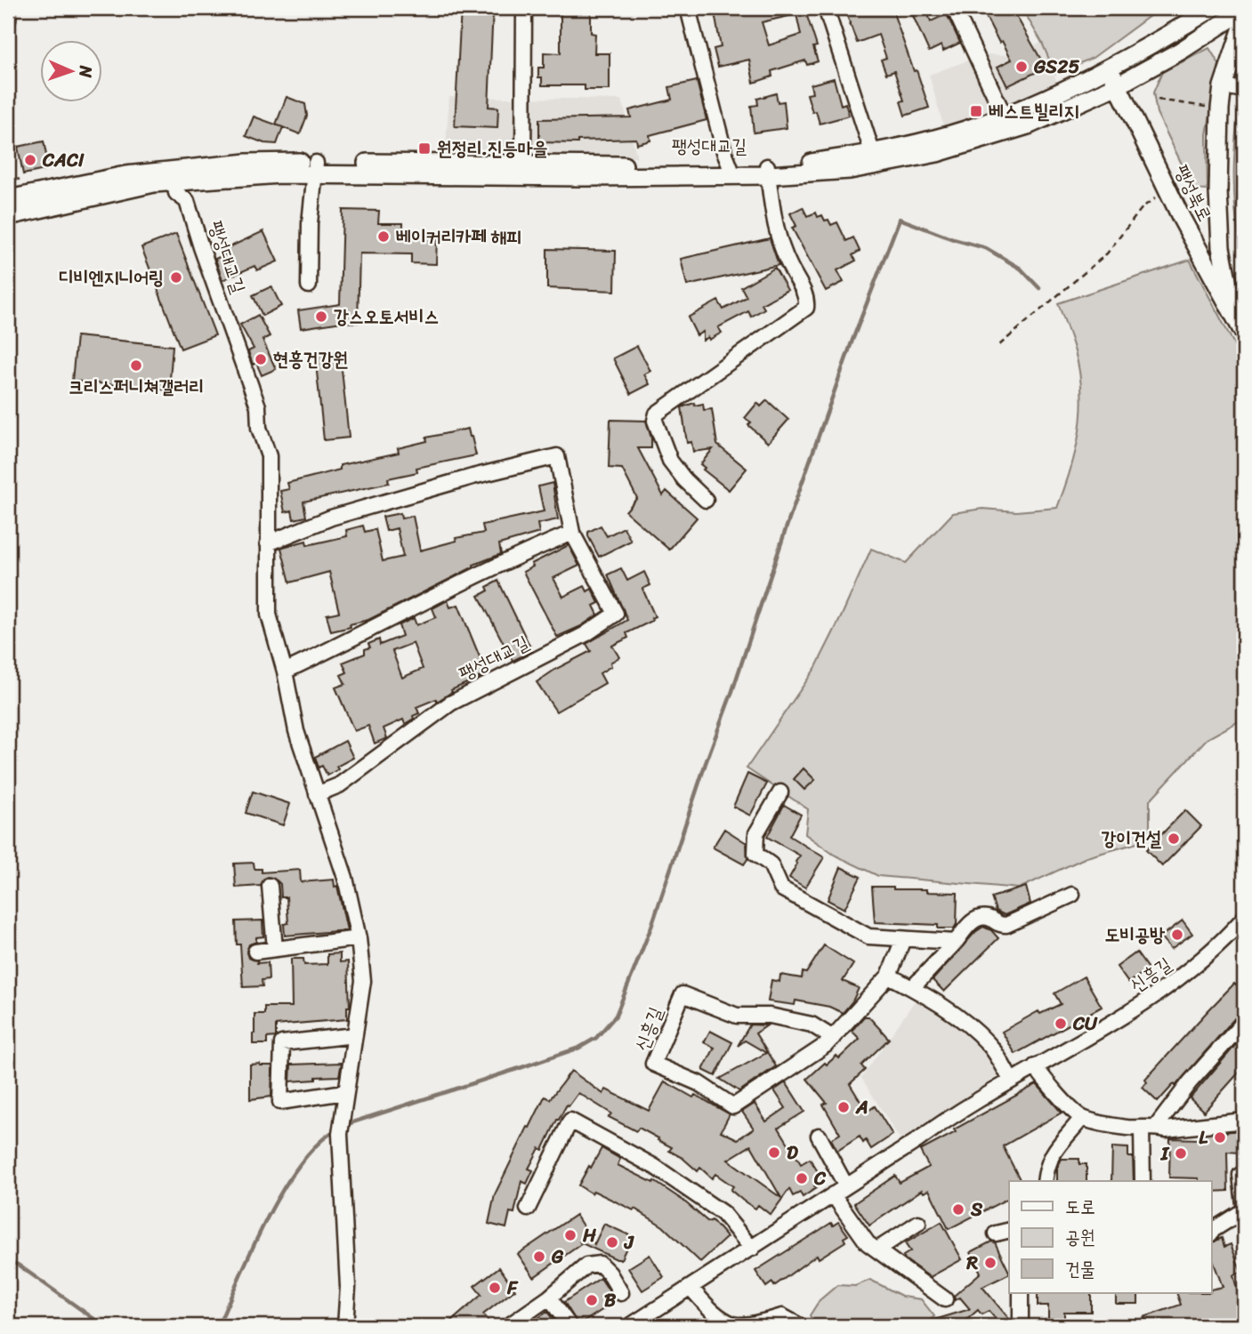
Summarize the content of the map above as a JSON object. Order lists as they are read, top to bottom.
{
  "streets": {
    "main road": ["팽성대교길", "팽성북로"],
    "street": ["신흥길"]
  },
  "crossings": [
    ["팽성대교길", "팽성북로"]
  ],
  "places": {
    "other": [
      "GS25",
      "CACI",
      "베이커리카페 해피",
      "디비엔지니어링",
      "강스오토서비스",
      "현흥건강원",
      "크리스퍼니쳐갤러리",
      "강이건설",
      "도비공방",
      "CU",
      "A",
      "L",
      "D",
      "I",
      "C",
      "S",
      "H",
      "J",
      "G",
      "R",
      "F",
      "B"
    ],
    "transit": ["베스트빌리지", "원정리.진등마을"]
  },
  "legend": ["도로", "공원", "건물"],
  "north": "right"
}
